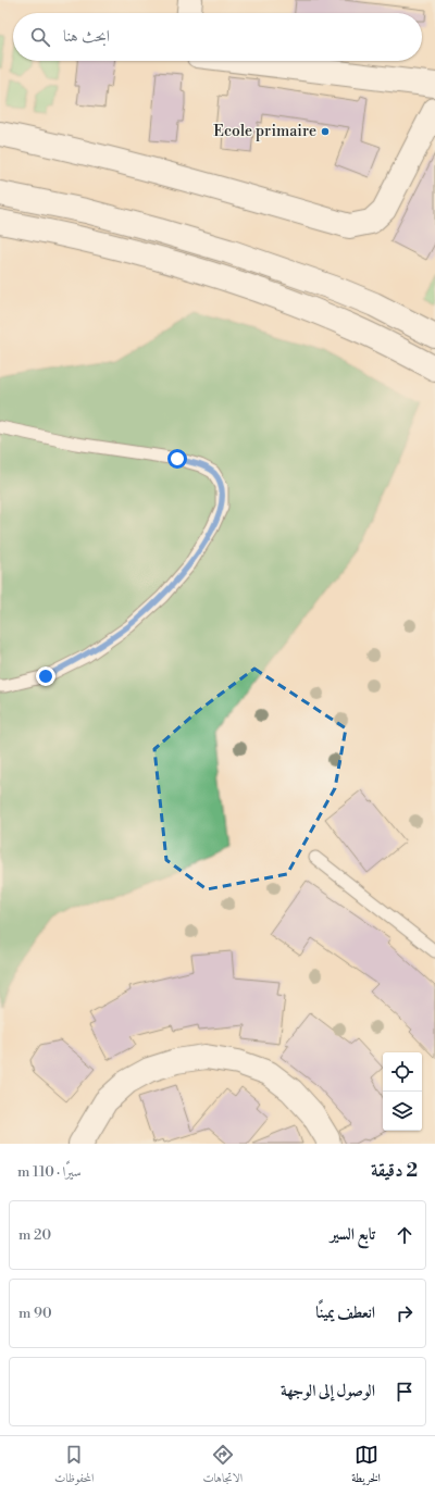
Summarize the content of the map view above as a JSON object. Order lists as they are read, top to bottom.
{
  "places": ["Ecole primaire"],
  "page": {
    "search": "ابحث هنا",
    "heading": ["2 دقيقة", "سيرًا · 110 m"],
    "list": [
      ["تابع السير", "20 m"],
      ["انعطف يمينًا", "90 m"],
      "الوصول إلى الوجهة"
    ],
    "nav": ["الخريطة", "الاتجاهات", "المحفوظات"]
  }
}
